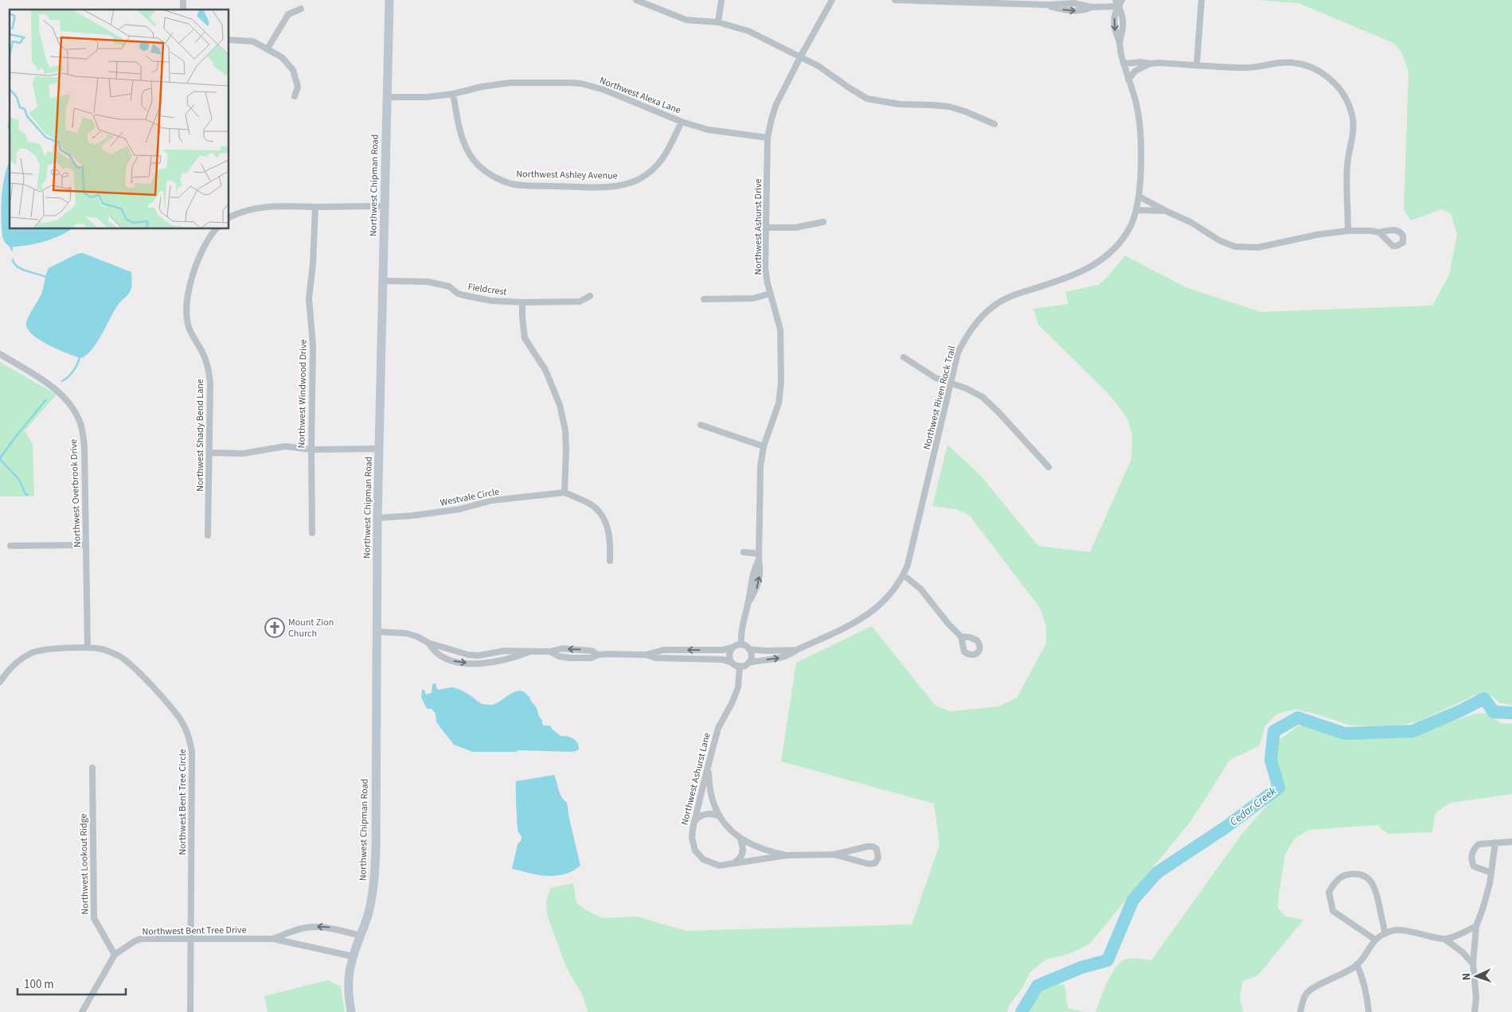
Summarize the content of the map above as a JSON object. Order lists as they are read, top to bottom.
{
  "streets": {
    "main road": ["Northwest Chipman Road"],
    "street": [
      "Northwest Alexa Lane",
      "Northwest Ashley Avenue",
      "Northwest Ashurst Drive",
      "Fieldcrest",
      "Northwest Windwood Drive",
      "Northwest Riven Rock Trail",
      "Northwest Shady Bend Lane",
      "Northwest Overbrook Drive",
      "Westvale Circle",
      "Northwest Ashurst Lane",
      "Northwest Bent Tree Circle",
      "Northwest Lookout Ridge",
      "Northwest Bent Tree Drive"
    ]
  },
  "crossings": [
    ["Northwest Alexa Lane", "Northwest Ashley Avenue"],
    ["Northwest Alexa Lane", "Northwest Chipman Road"],
    ["Northwest Alexa Lane", "Northwest Ashurst Drive"],
    ["Northwest Chipman Road", "Fieldcrest"],
    ["Northwest Chipman Road", "Westvale Circle"],
    ["Northwest Chipman Road", "Northwest Bent Tree Drive"],
    ["Northwest Ashurst Drive", "Northwest Riven Rock Trail"],
    ["Northwest Ashurst Drive", "Northwest Ashurst Lane"],
    ["Northwest Riven Rock Trail", "Northwest Ashurst Lane"],
    ["Northwest Overbrook Drive", "Northwest Bent Tree Circle"],
    ["Northwest Bent Tree Circle", "Northwest Bent Tree Drive"],
    ["Northwest Lookout Ridge", "Northwest Bent Tree Drive"]
  ],
  "water": ["Cedar Creek"],
  "places": {
    "church": ["Mount Zion Church"]
  },
  "scale_bar": "100 m",
  "north": "left"
}
